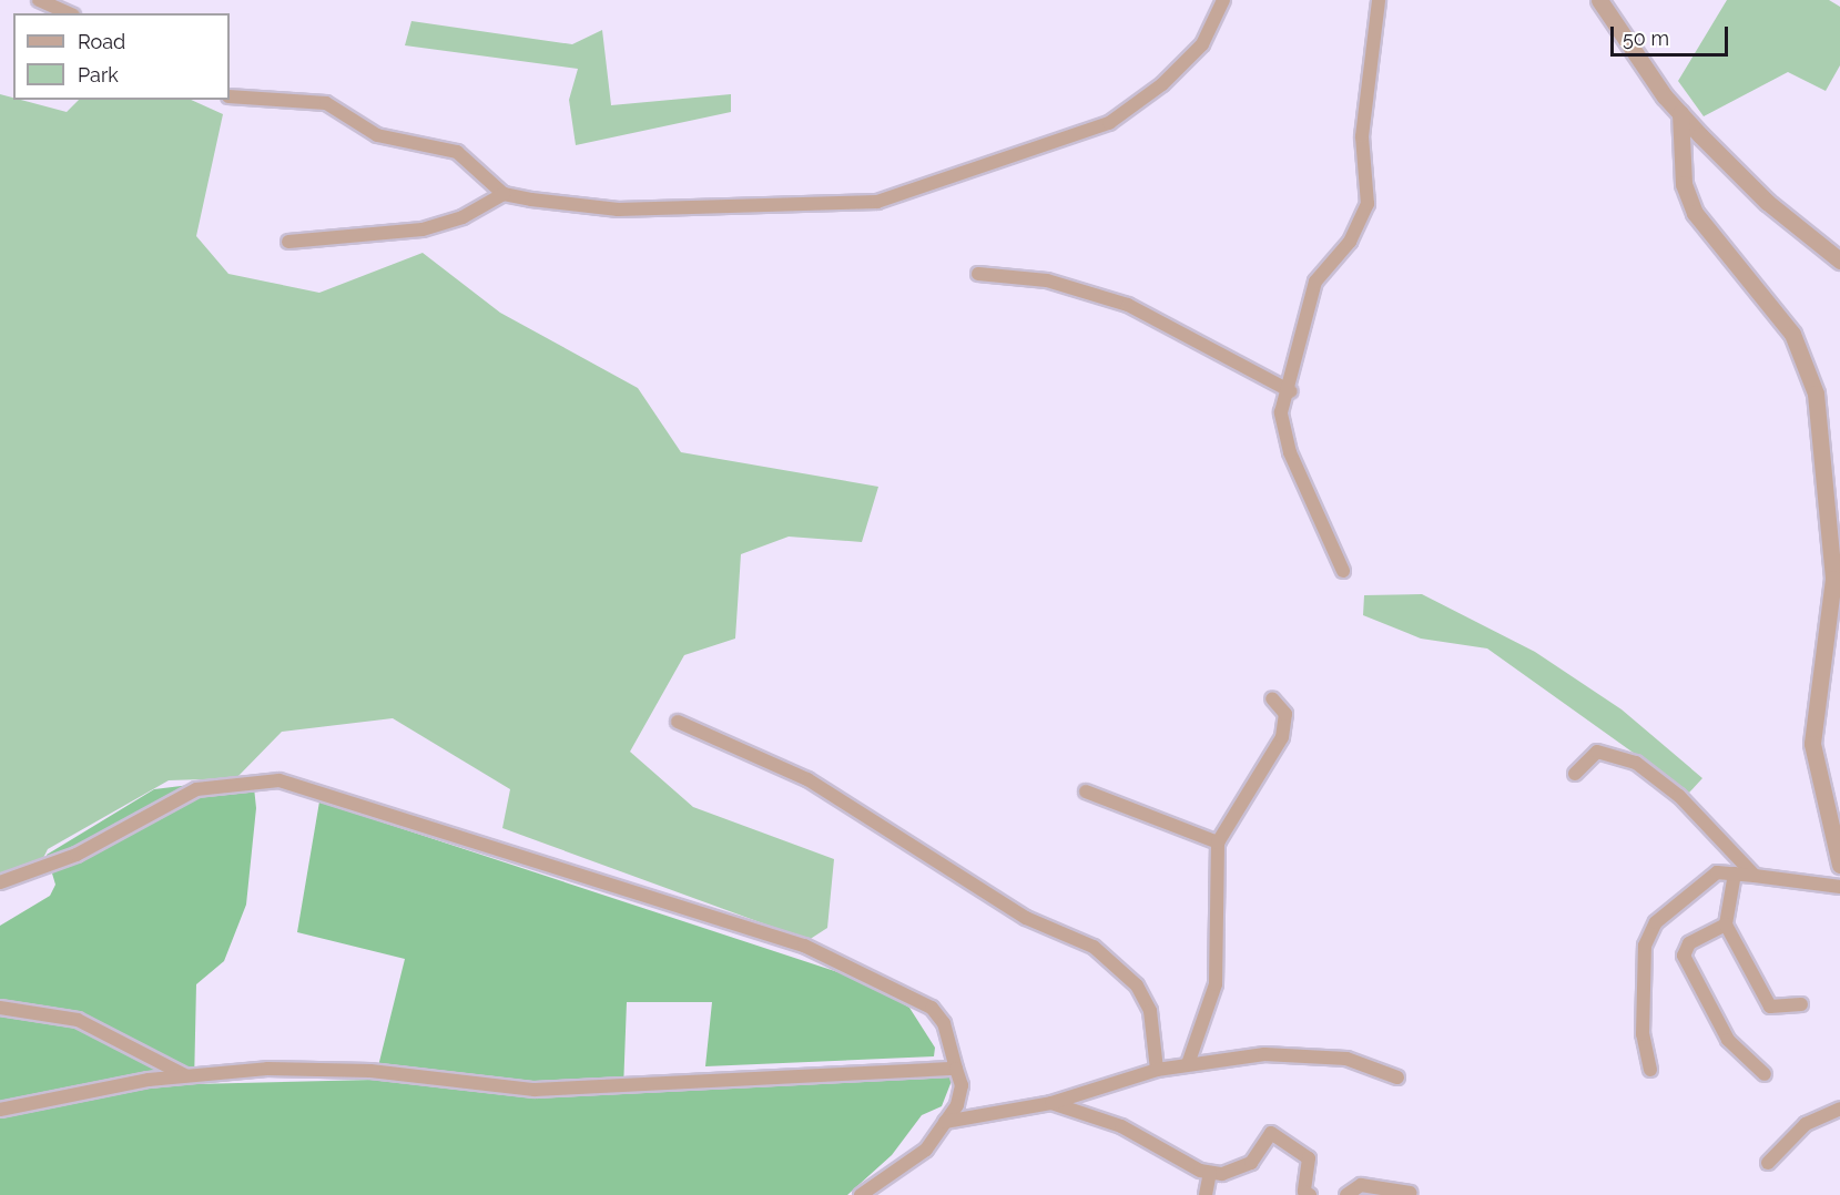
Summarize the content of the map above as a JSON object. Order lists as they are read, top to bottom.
{
  "legend": ["Road", "Park"],
  "scale_bar": "50 m"
}
